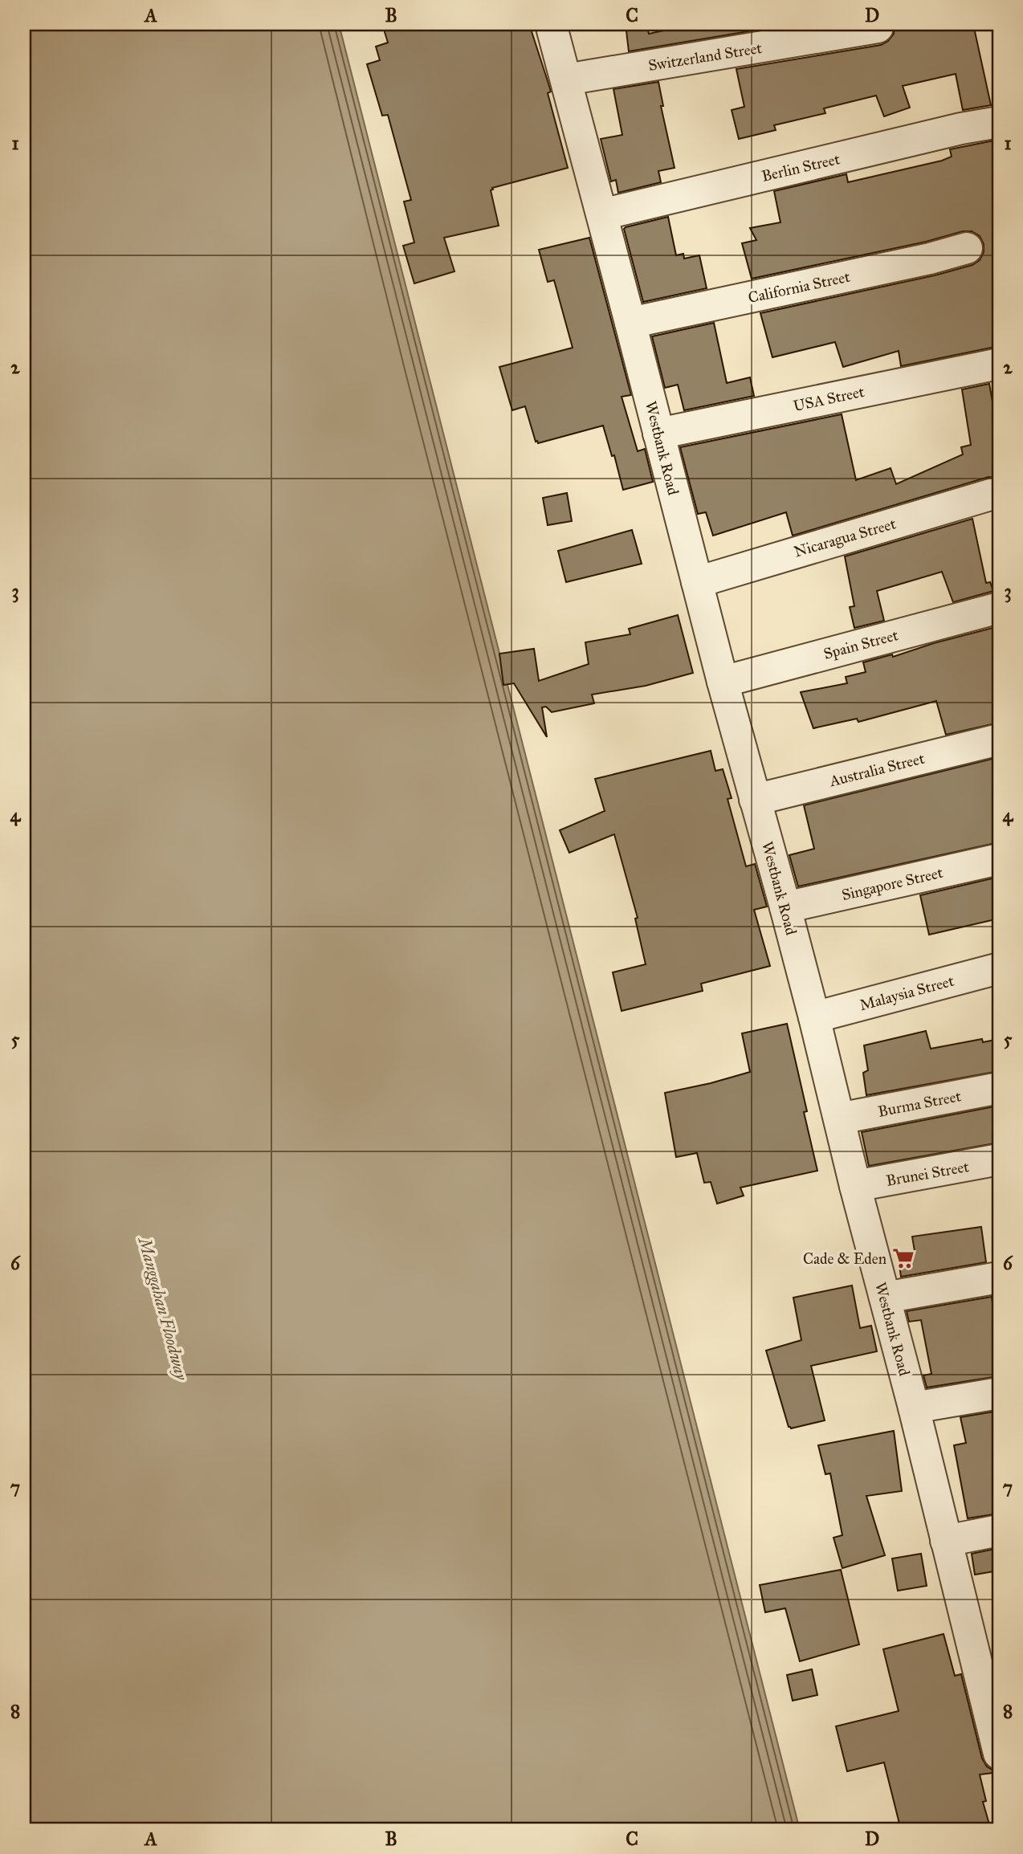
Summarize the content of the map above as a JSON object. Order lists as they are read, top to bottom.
{
  "streets": {
    "street": [
      "Switzerland Street",
      "Berlin Street",
      "California Street",
      "USA Street",
      "Westbank Road",
      "Nicaragua Street",
      "Spain Street",
      "Australia Street",
      "Singapore Street",
      "Malaysia Street",
      "Burma Street",
      "Brunei Street"
    ]
  },
  "crossings": [
    ["Switzerland Street", "Westbank Road"],
    ["Berlin Street", "Westbank Road"],
    ["California Street", "Westbank Road"],
    ["USA Street", "Westbank Road"],
    ["Westbank Road", "Nicaragua Street"],
    ["Westbank Road", "Spain Street"],
    ["Westbank Road", "Australia Street"],
    ["Westbank Road", "Singapore Street"],
    ["Westbank Road", "Malaysia Street"],
    ["Westbank Road", "Burma Street"],
    ["Westbank Road", "Brunei Street"]
  ],
  "water": ["Manggahan Floodway"],
  "places": {
    "supermarket": ["Cade & Eden"]
  },
  "grid": {
    "columns": [
      "A",
      "B",
      "C",
      "D"
    ],
    "rows": [
      "1",
      "2",
      "3",
      "4",
      "5",
      "6",
      "7",
      "8"
    ]
  }
}
